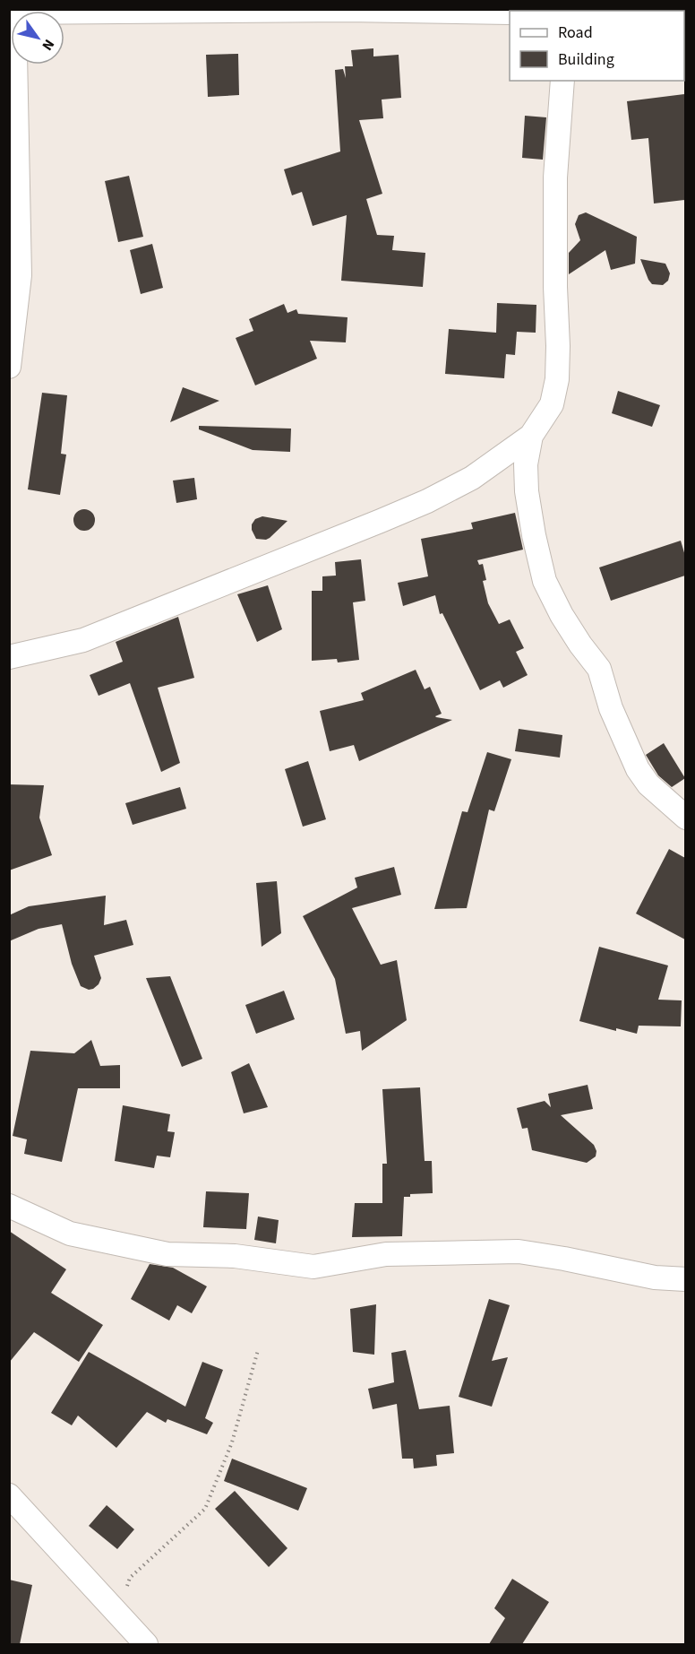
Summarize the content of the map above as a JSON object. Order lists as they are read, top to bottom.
{
  "legend": ["Road", "Building"],
  "north": "bottom right"
}
